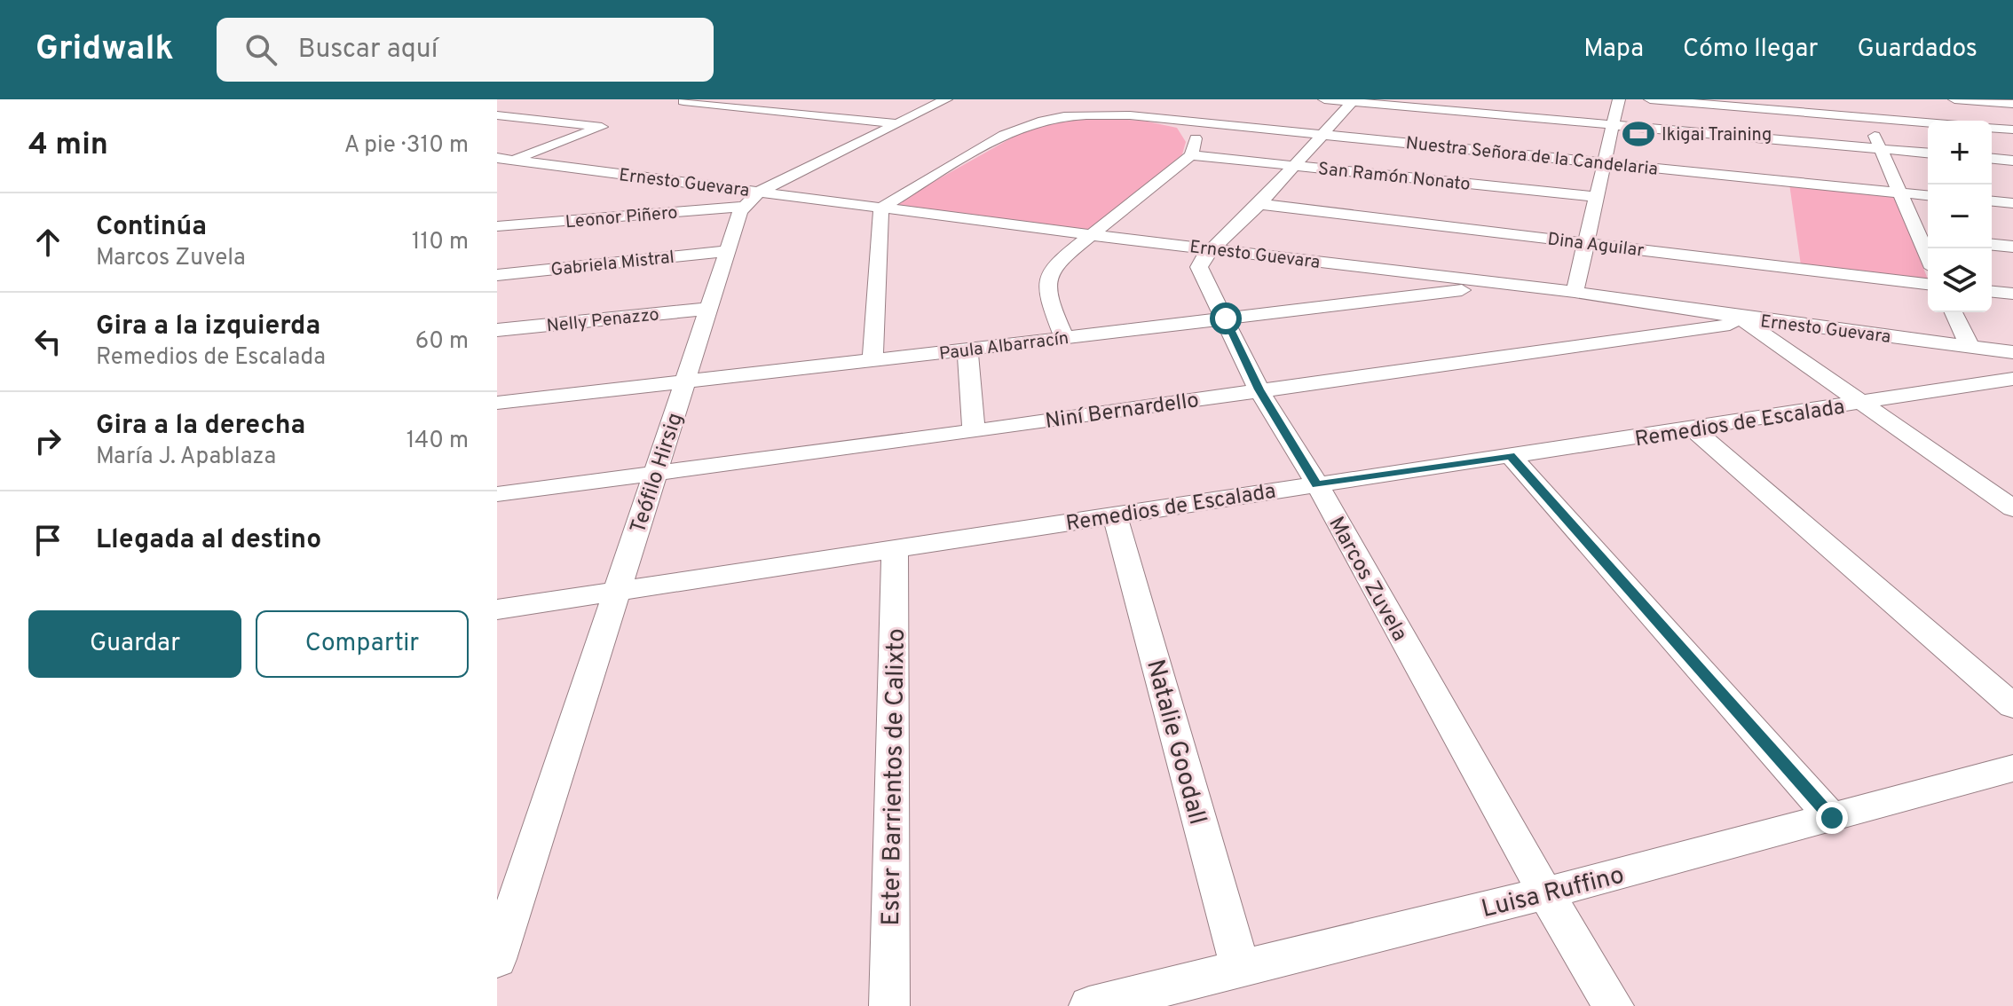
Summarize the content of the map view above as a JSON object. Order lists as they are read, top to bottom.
{
  "streets": {
    "street": [
      "Nuestra Señora de la Candelaria",
      "San Ramón Nonato",
      "Ernesto Guevara",
      "Leonor Piñero",
      "Dina Aguilar",
      "Gabriela Mistral",
      "Nelly Penazzo",
      "Paula Albarracín",
      "Niní Bernardello",
      "Remedios de Escalada",
      "Teófilo Hirsig",
      "Marcos Zuvela",
      "Natalie Goodall",
      "Ester Barrientos de Calixto",
      "Luisa Ruffino"
    ]
  },
  "crossings": [
    ["Nuestra Señora de la Candelaria", "Marcos Zuvela"],
    ["San Ramón Nonato", "Marcos Zuvela"],
    ["Ernesto Guevara", "Leonor Piñero"],
    ["Ernesto Guevara", "Paula Albarracín"],
    ["Ernesto Guevara", "Niní Bernardello"],
    ["Ernesto Guevara", "Teófilo Hirsig"],
    ["Ernesto Guevara", "Marcos Zuvela"],
    ["Leonor Piñero", "Teófilo Hirsig"],
    ["Dina Aguilar", "Marcos Zuvela"],
    ["Gabriela Mistral", "Teófilo Hirsig"],
    ["Nelly Penazzo", "Teófilo Hirsig"],
    ["Paula Albarracín", "Teófilo Hirsig"],
    ["Paula Albarracín", "Marcos Zuvela"],
    ["Niní Bernardello", "Teófilo Hirsig"],
    ["Niní Bernardello", "Marcos Zuvela"],
    ["Remedios de Escalada", "Teófilo Hirsig"],
    ["Remedios de Escalada", "Marcos Zuvela"],
    ["Remedios de Escalada", "Natalie Goodall"],
    ["Remedios de Escalada", "Ester Barrientos de Calixto"],
    ["Marcos Zuvela", "Luisa Ruffino"],
    ["Natalie Goodall", "Luisa Ruffino"]
  ],
  "places": {
    "sports": ["Ikigai Training"]
  },
  "page": {
    "header": "Gridwalk",
    "search": "Buscar aquí",
    "nav": ["Mapa", "Cómo llegar", "Guardados"],
    "heading": ["4 min", "A pie · 310 m"],
    "map_buttons": ["+", "−"],
    "list": [
      ["Continúa", "Marcos Zuvela", "110 m"],
      ["Gira a la izquierda", "Remedios de Escalada", "60 m"],
      ["Gira a la derecha", "María J. Apablaza", "140 m"],
      "Llegada al destino"
    ],
    "buttons": ["Guardar", "Compartir"]
  }
}
